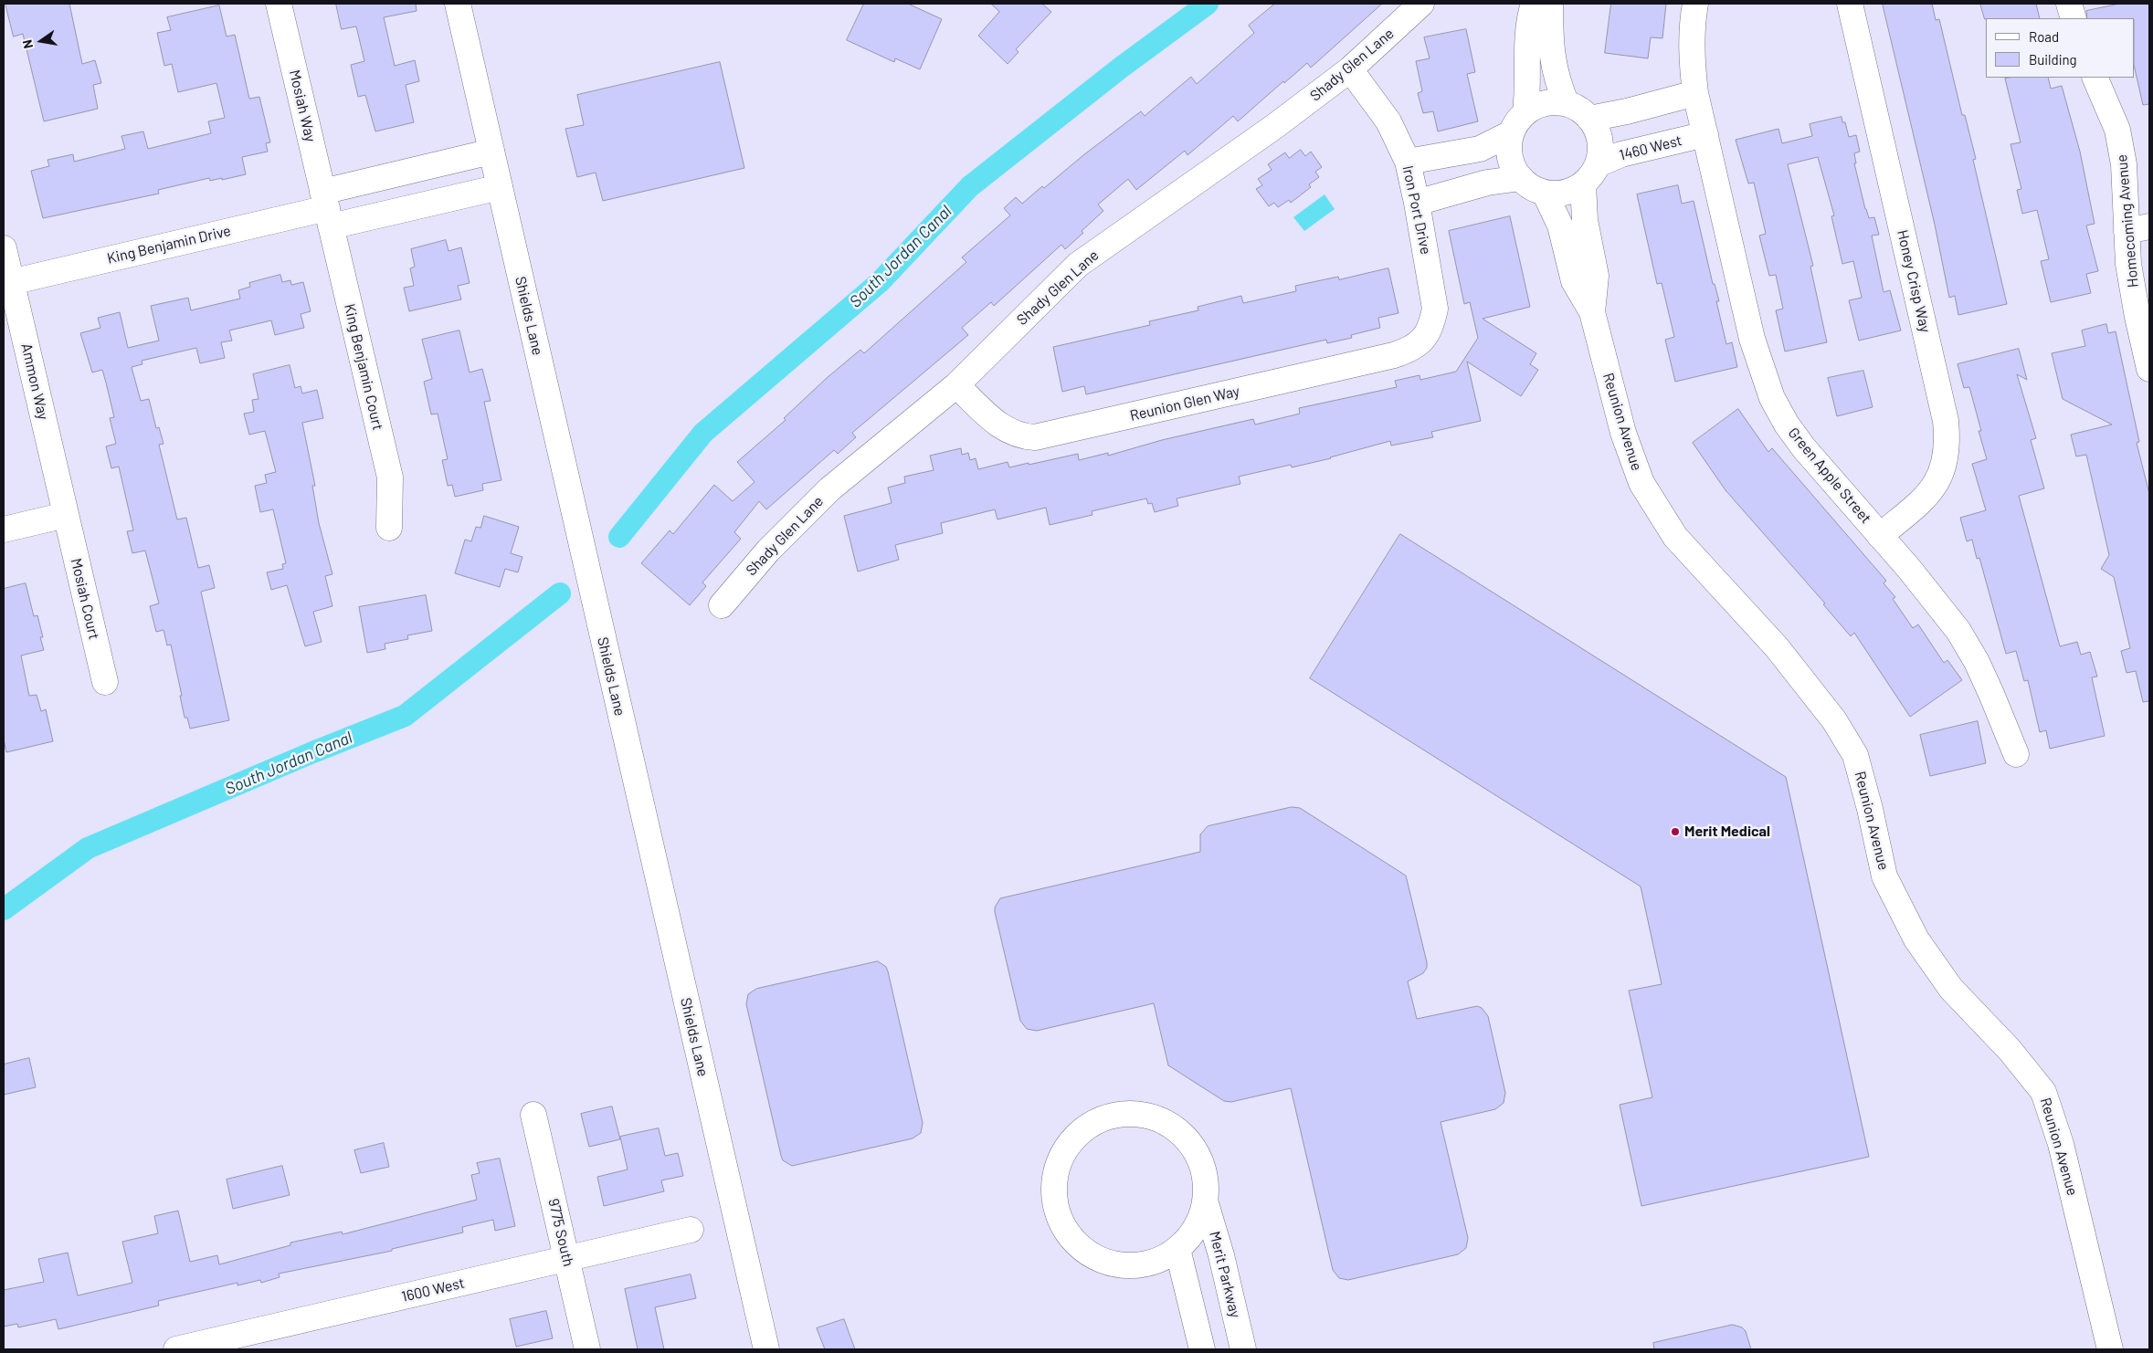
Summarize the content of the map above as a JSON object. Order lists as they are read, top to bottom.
{
  "streets": {
    "street": [
      "Shady Glen Lane",
      "Mosiah Way",
      "1460 West",
      "Iron Port Drive",
      "Homecoming Avenue",
      "King Benjamin Drive",
      "Honey Crisp Way",
      "Shields Lane",
      "King Benjamin Court",
      "Ammon Way",
      "Reunion Glen Way",
      "Reunion Avenue",
      "Green Apple Street",
      "Mosiah Court",
      "9775 South",
      "Merit Parkway",
      "1600 West"
    ]
  },
  "crossings": [
    ["Shady Glen Lane", "Iron Port Drive"],
    ["Shady Glen Lane", "Reunion Glen Way"],
    ["Mosiah Way", "King Benjamin Drive"],
    ["Mosiah Way", "King Benjamin Court"],
    ["1460 West", "Reunion Avenue"],
    ["1460 West", "Green Apple Street"],
    ["Iron Port Drive", "Reunion Glen Way"],
    ["King Benjamin Drive", "Shields Lane"],
    ["King Benjamin Drive", "King Benjamin Court"],
    ["King Benjamin Drive", "Ammon Way"],
    ["Honey Crisp Way", "Green Apple Street"],
    ["Ammon Way", "Mosiah Court"],
    ["9775 South", "1600 West"]
  ],
  "water": ["South Jordan Canal"],
  "places": ["Merit Medical"],
  "legend": ["Road", "Building"],
  "north": "left"
}
